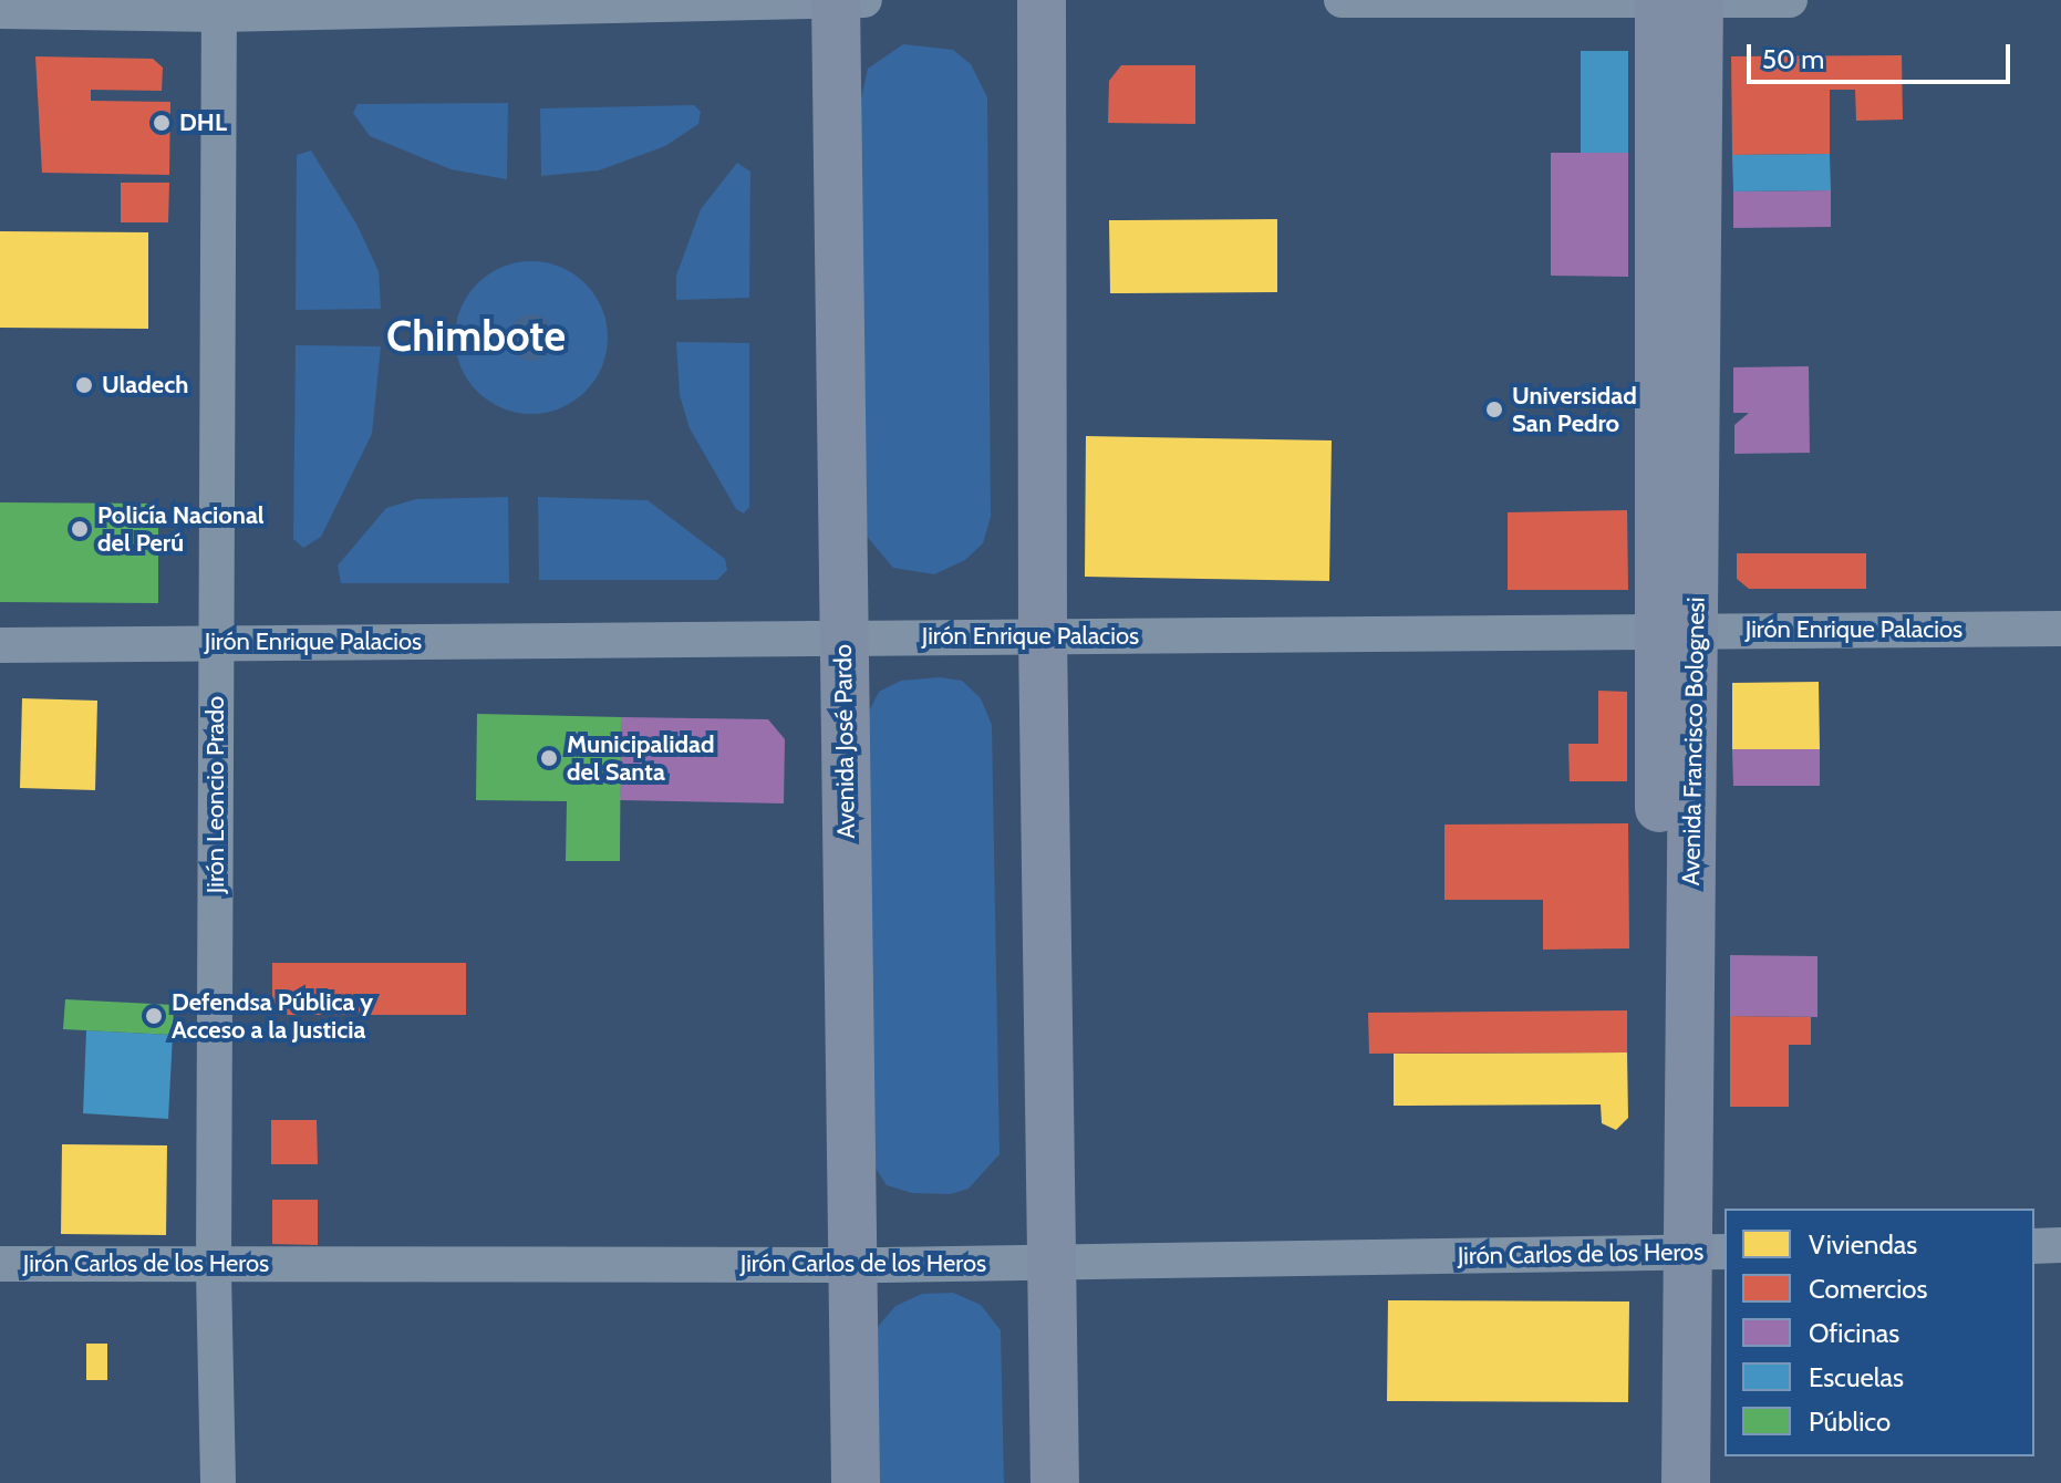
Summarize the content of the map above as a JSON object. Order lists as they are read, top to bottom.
{
  "streets": {
    "main road": ["Avenida José Pardo", "Avenida Francisco Bolognesi"],
    "street": ["Jirón Enrique Palacios", "Jirón Leoncio Prado", "Jirón Carlos de los Heros"]
  },
  "crossings": [
    ["Jirón Enrique Palacios", "Avenida José Pardo"],
    ["Jirón Enrique Palacios", "Avenida Francisco Bolognesi"],
    ["Jirón Enrique Palacios", "Jirón Leoncio Prado"],
    ["Avenida José Pardo", "Jirón Carlos de los Heros"],
    ["Avenida Francisco Bolognesi", "Jirón Carlos de los Heros"],
    ["Jirón Leoncio Prado", "Jirón Carlos de los Heros"]
  ],
  "districts": ["Chimbote"],
  "places": [
    "DHL",
    "Uladech",
    "Universidad San Pedro",
    "Policía Nacional del Perú",
    "Municipalidad del Santa",
    "Defendsa Pública y Acceso a la Justicia"
  ],
  "legend": [
    "Viviendas",
    "Comercios",
    "Oficinas",
    "Escuelas",
    "Público"
  ],
  "scale_bar": "50 m"
}
